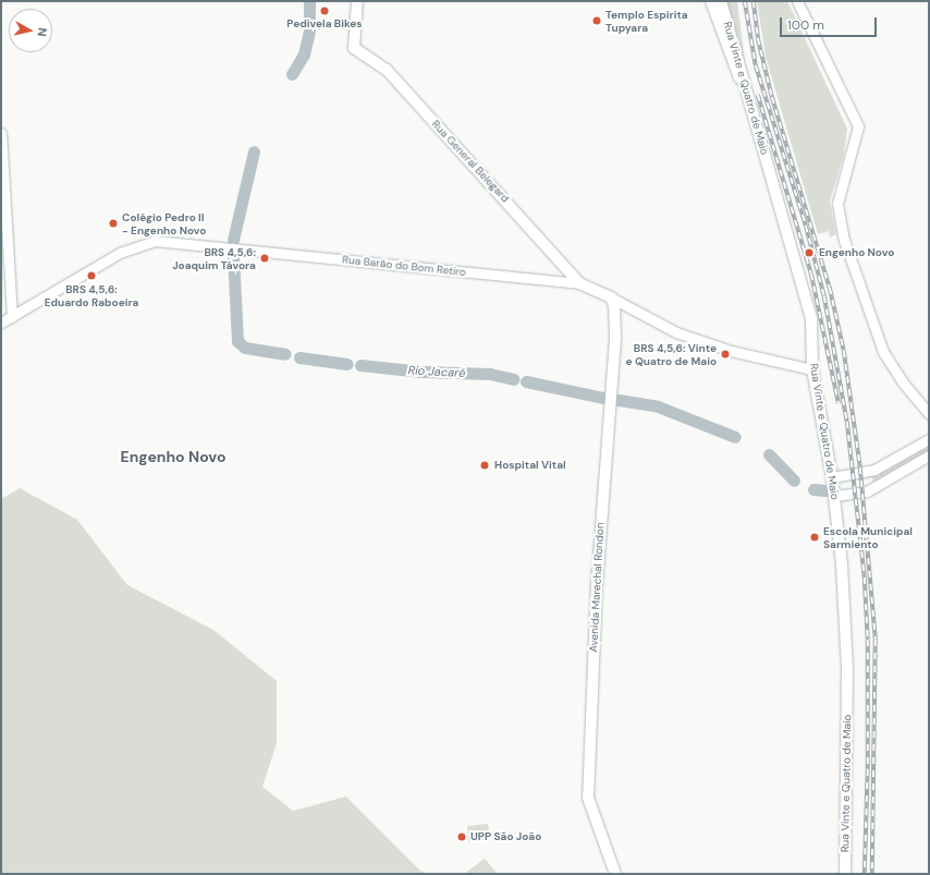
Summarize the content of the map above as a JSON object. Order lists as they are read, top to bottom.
{
  "streets": {
    "main road": [
      "Rua Vinte e Quatro de Maio",
      "Rua General Belegard",
      "Rua Barão do Bom Retiro",
      "Avenida Marechal Rondon"
    ]
  },
  "crossings": [
    ["Rua Vinte e Quatro de Maio", "Rua Barão do Bom Retiro"],
    ["Rua General Belegard", "Rua Barão do Bom Retiro"],
    ["Rua Barão do Bom Retiro", "Avenida Marechal Rondon"]
  ],
  "districts": ["Engenho Novo"],
  "water": ["Rio Jacaré"],
  "places": [
    "Pedivela Bikes",
    "Templo Espirita Tupyara",
    "Colégio Pedro II - Engenho Novo",
    "Engenho Novo",
    "BRS 4,5,6: Joaquim Távora",
    "BRS 4,5,6: Eduardo Raboeira",
    "BRS 4,5,6: Vinte e Quatro de Maio",
    "Hospital Vital",
    "Escola Municipal Sarmiento",
    "UPP São João"
  ],
  "scale_bar": "100 m",
  "north": "right"
}
